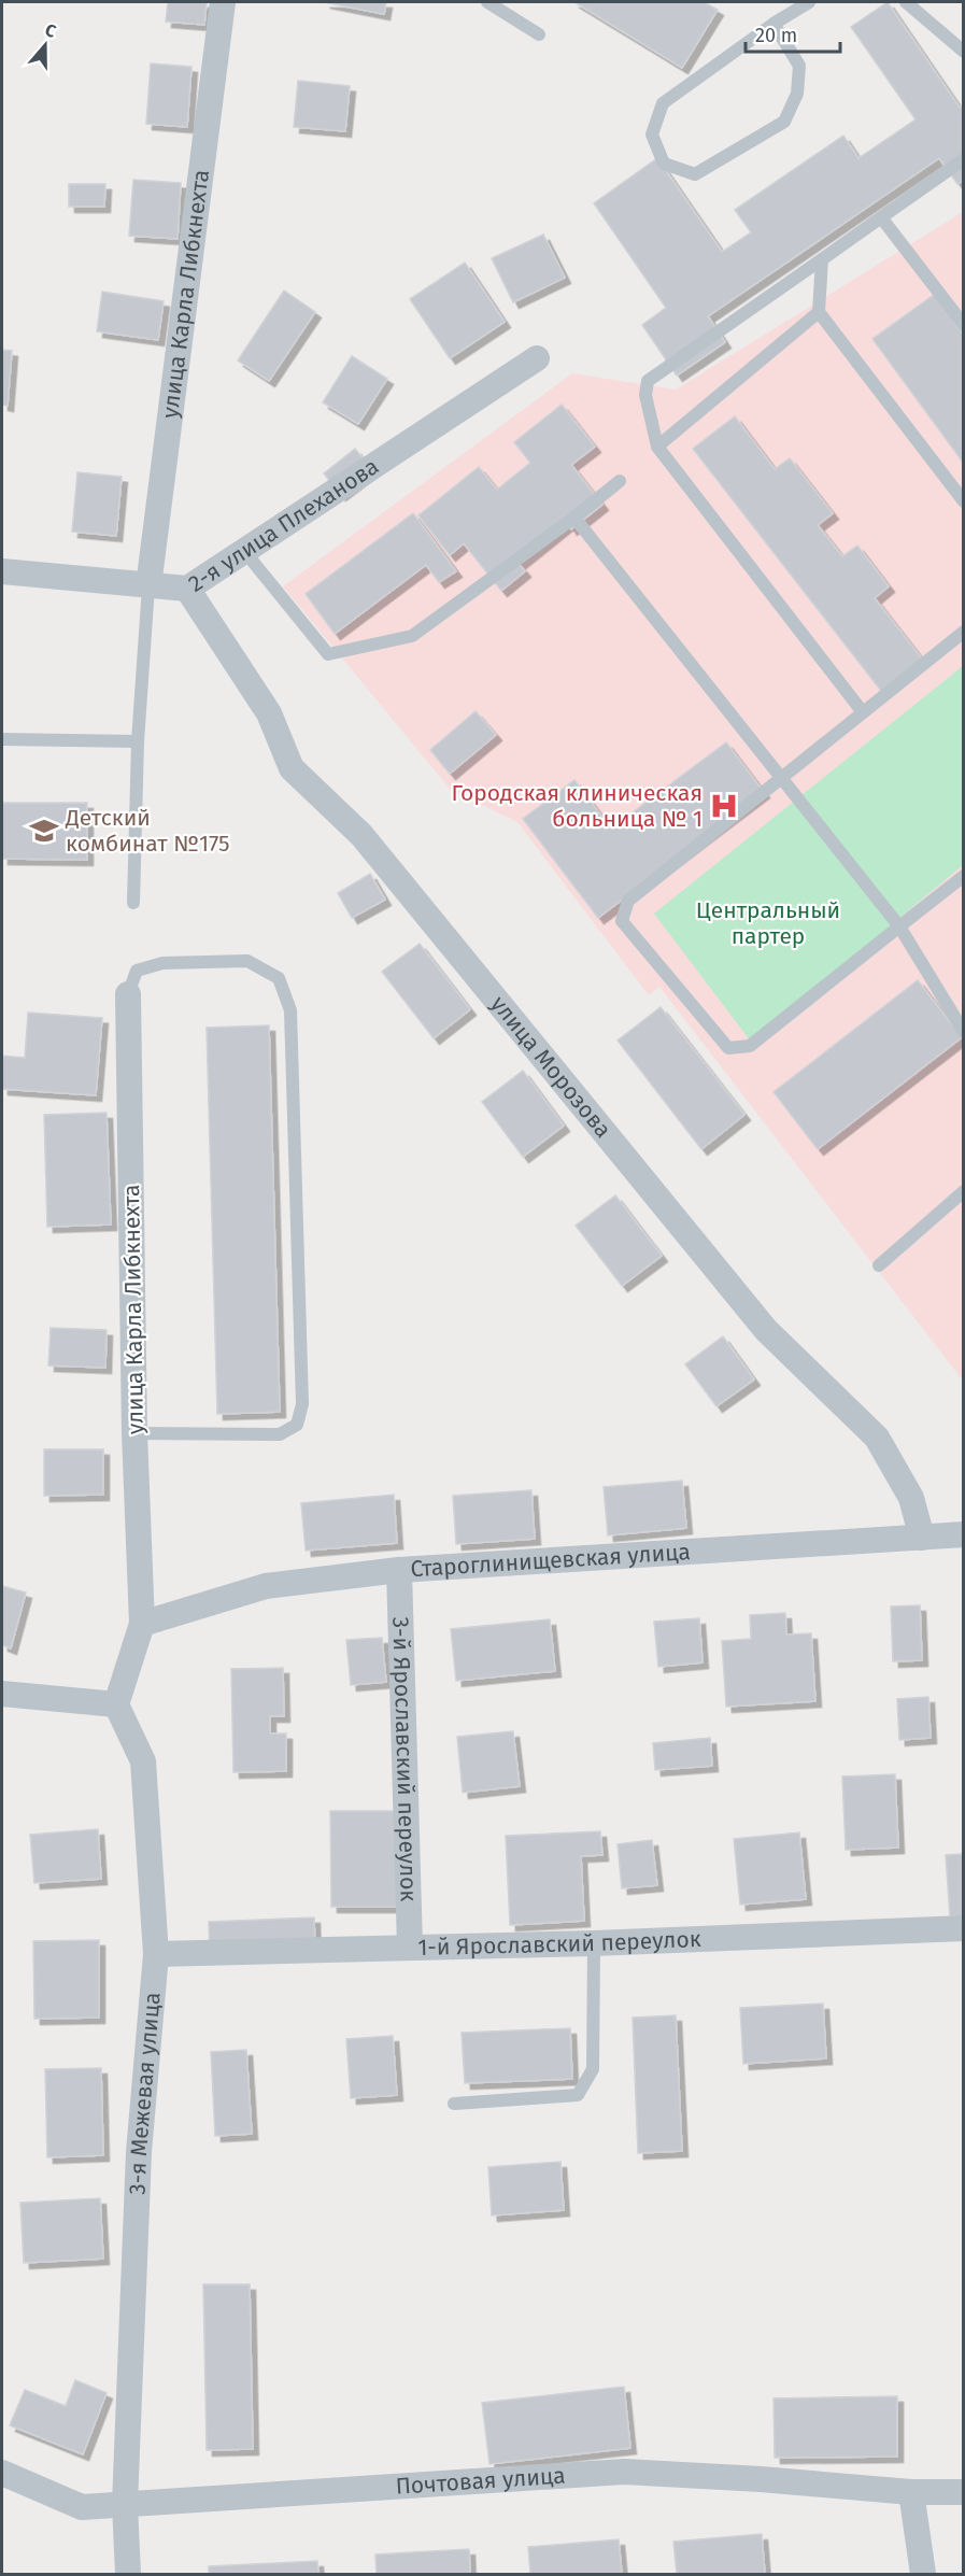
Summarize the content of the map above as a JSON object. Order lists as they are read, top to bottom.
{
  "streets": {
    "street": [
      "улица Карла Либкнехта",
      "2-я улица Плеханова",
      "улица Морозова",
      "Староглинищевская улица",
      "3-й Ярославский переулок",
      "1-й Ярославский переулок",
      "3-я Межевая улица",
      "Почтовая улица"
    ]
  },
  "crossings": [
    ["улица Карла Либкнехта", "2-я улица Плеханова"],
    ["улица Карла Либкнехта", "Староглинищевская улица"],
    ["2-я улица Плеханова", "улица Морозова"],
    ["улица Морозова", "Староглинищевская улица"],
    ["Староглинищевская улица", "3-й Ярославский переулок"],
    ["3-й Ярославский переулок", "1-й Ярославский переулок"],
    ["1-й Ярославский переулок", "3-я Межевая улица"],
    ["3-я Межевая улица", "Почтовая улица"]
  ],
  "parks": ["Центральный партер"],
  "places": {
    "hospital": ["Городская клиническая больница № 1"],
    "school or university": ["Детский комбинат №175"]
  },
  "scale_bar": "20 m",
  "north": "top"
}
